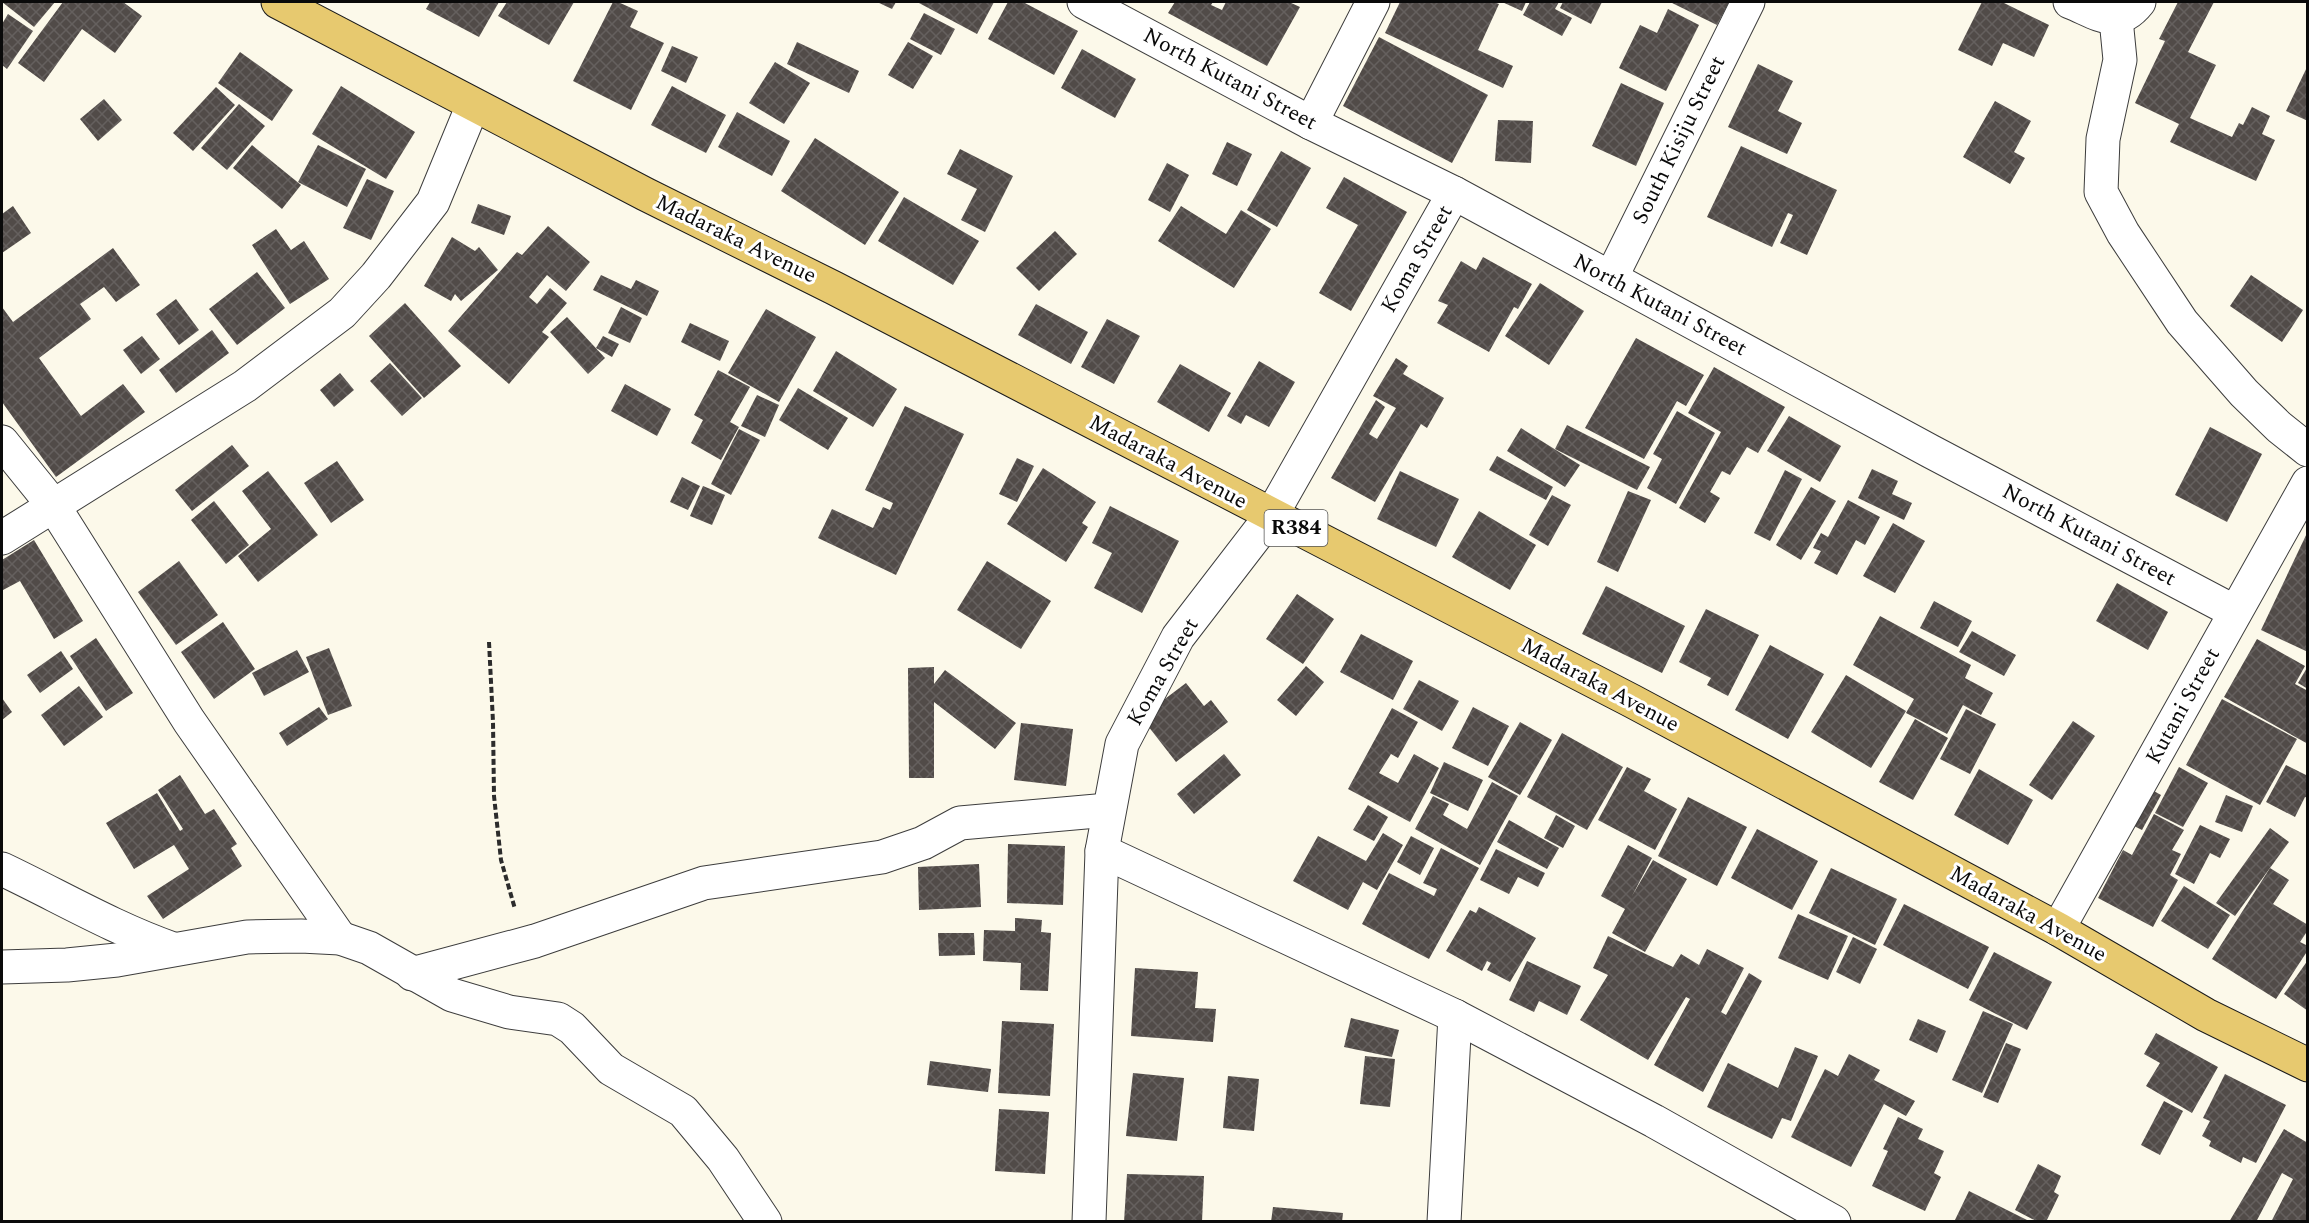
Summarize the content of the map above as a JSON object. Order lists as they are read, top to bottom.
{
  "streets": {
    "main road": ["Madaraka Avenue", "R384"],
    "street": [
      "North Kutani Street",
      "South Kisiju Street",
      "Koma Street",
      "Kutani Street"
    ]
  },
  "crossings": [
    ["North Kutani Street", "South Kisiju Street"],
    ["North Kutani Street", "Koma Street"],
    ["North Kutani Street", "Kutani Street"],
    ["Madaraka Avenue", "Koma Street"],
    ["Madaraka Avenue", "Kutani Street"]
  ]
}
